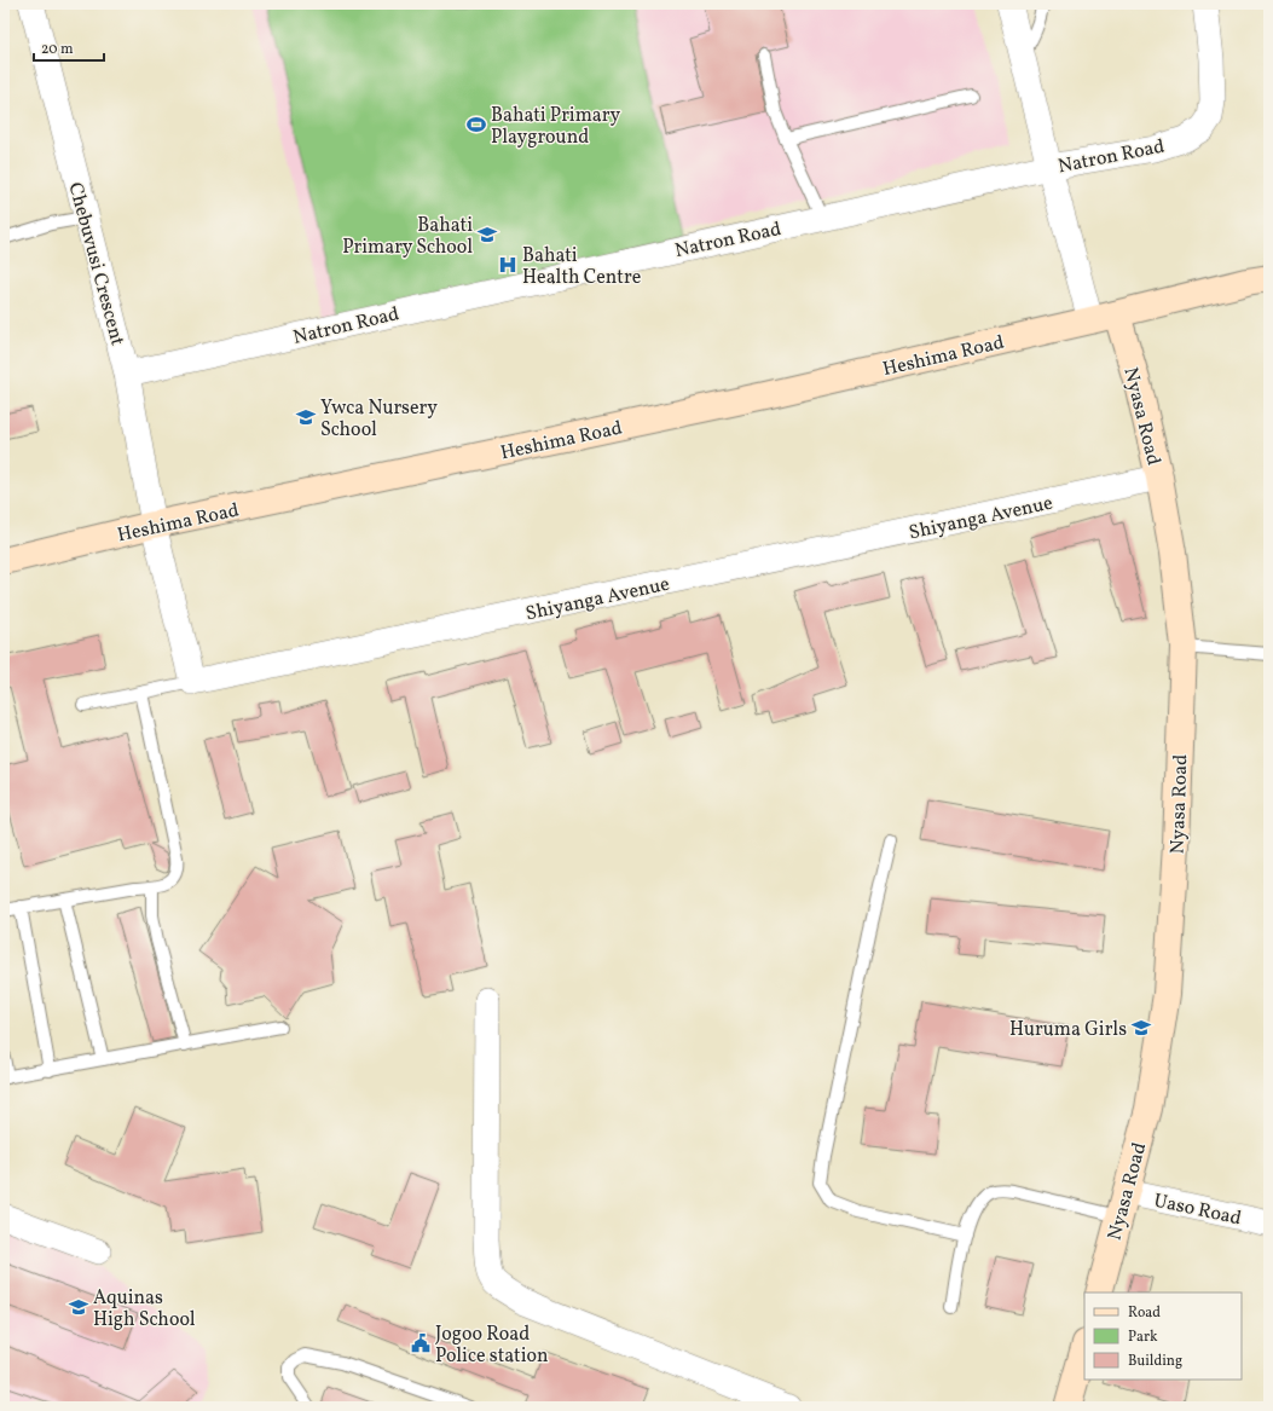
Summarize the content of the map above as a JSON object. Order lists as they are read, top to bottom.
{
  "streets": {
    "street": [
      "Natron Road",
      "Chebuvusi Crescent",
      "Heshima Road",
      "Nyasa Road",
      "Shiyanga Avenue",
      "Uaso Road"
    ]
  },
  "crossings": [
    ["Natron Road", "Chebuvusi Crescent"],
    ["Chebuvusi Crescent", "Heshima Road"],
    ["Heshima Road", "Nyasa Road"],
    ["Nyasa Road", "Shiyanga Avenue"],
    ["Nyasa Road", "Uaso Road"]
  ],
  "places": {
    "sports": ["Bahati Primary Playground"],
    "school or university": [
      "Bahati Primary School",
      "Ywca Nursery School",
      "Huruma Girls",
      "Aquinas High School"
    ],
    "hospital": ["Bahati Health Centre"],
    "public building": ["Jogoo Road Police station"]
  },
  "legend": ["Road", "Park", "Building"],
  "scale_bar": "20 m"
}
